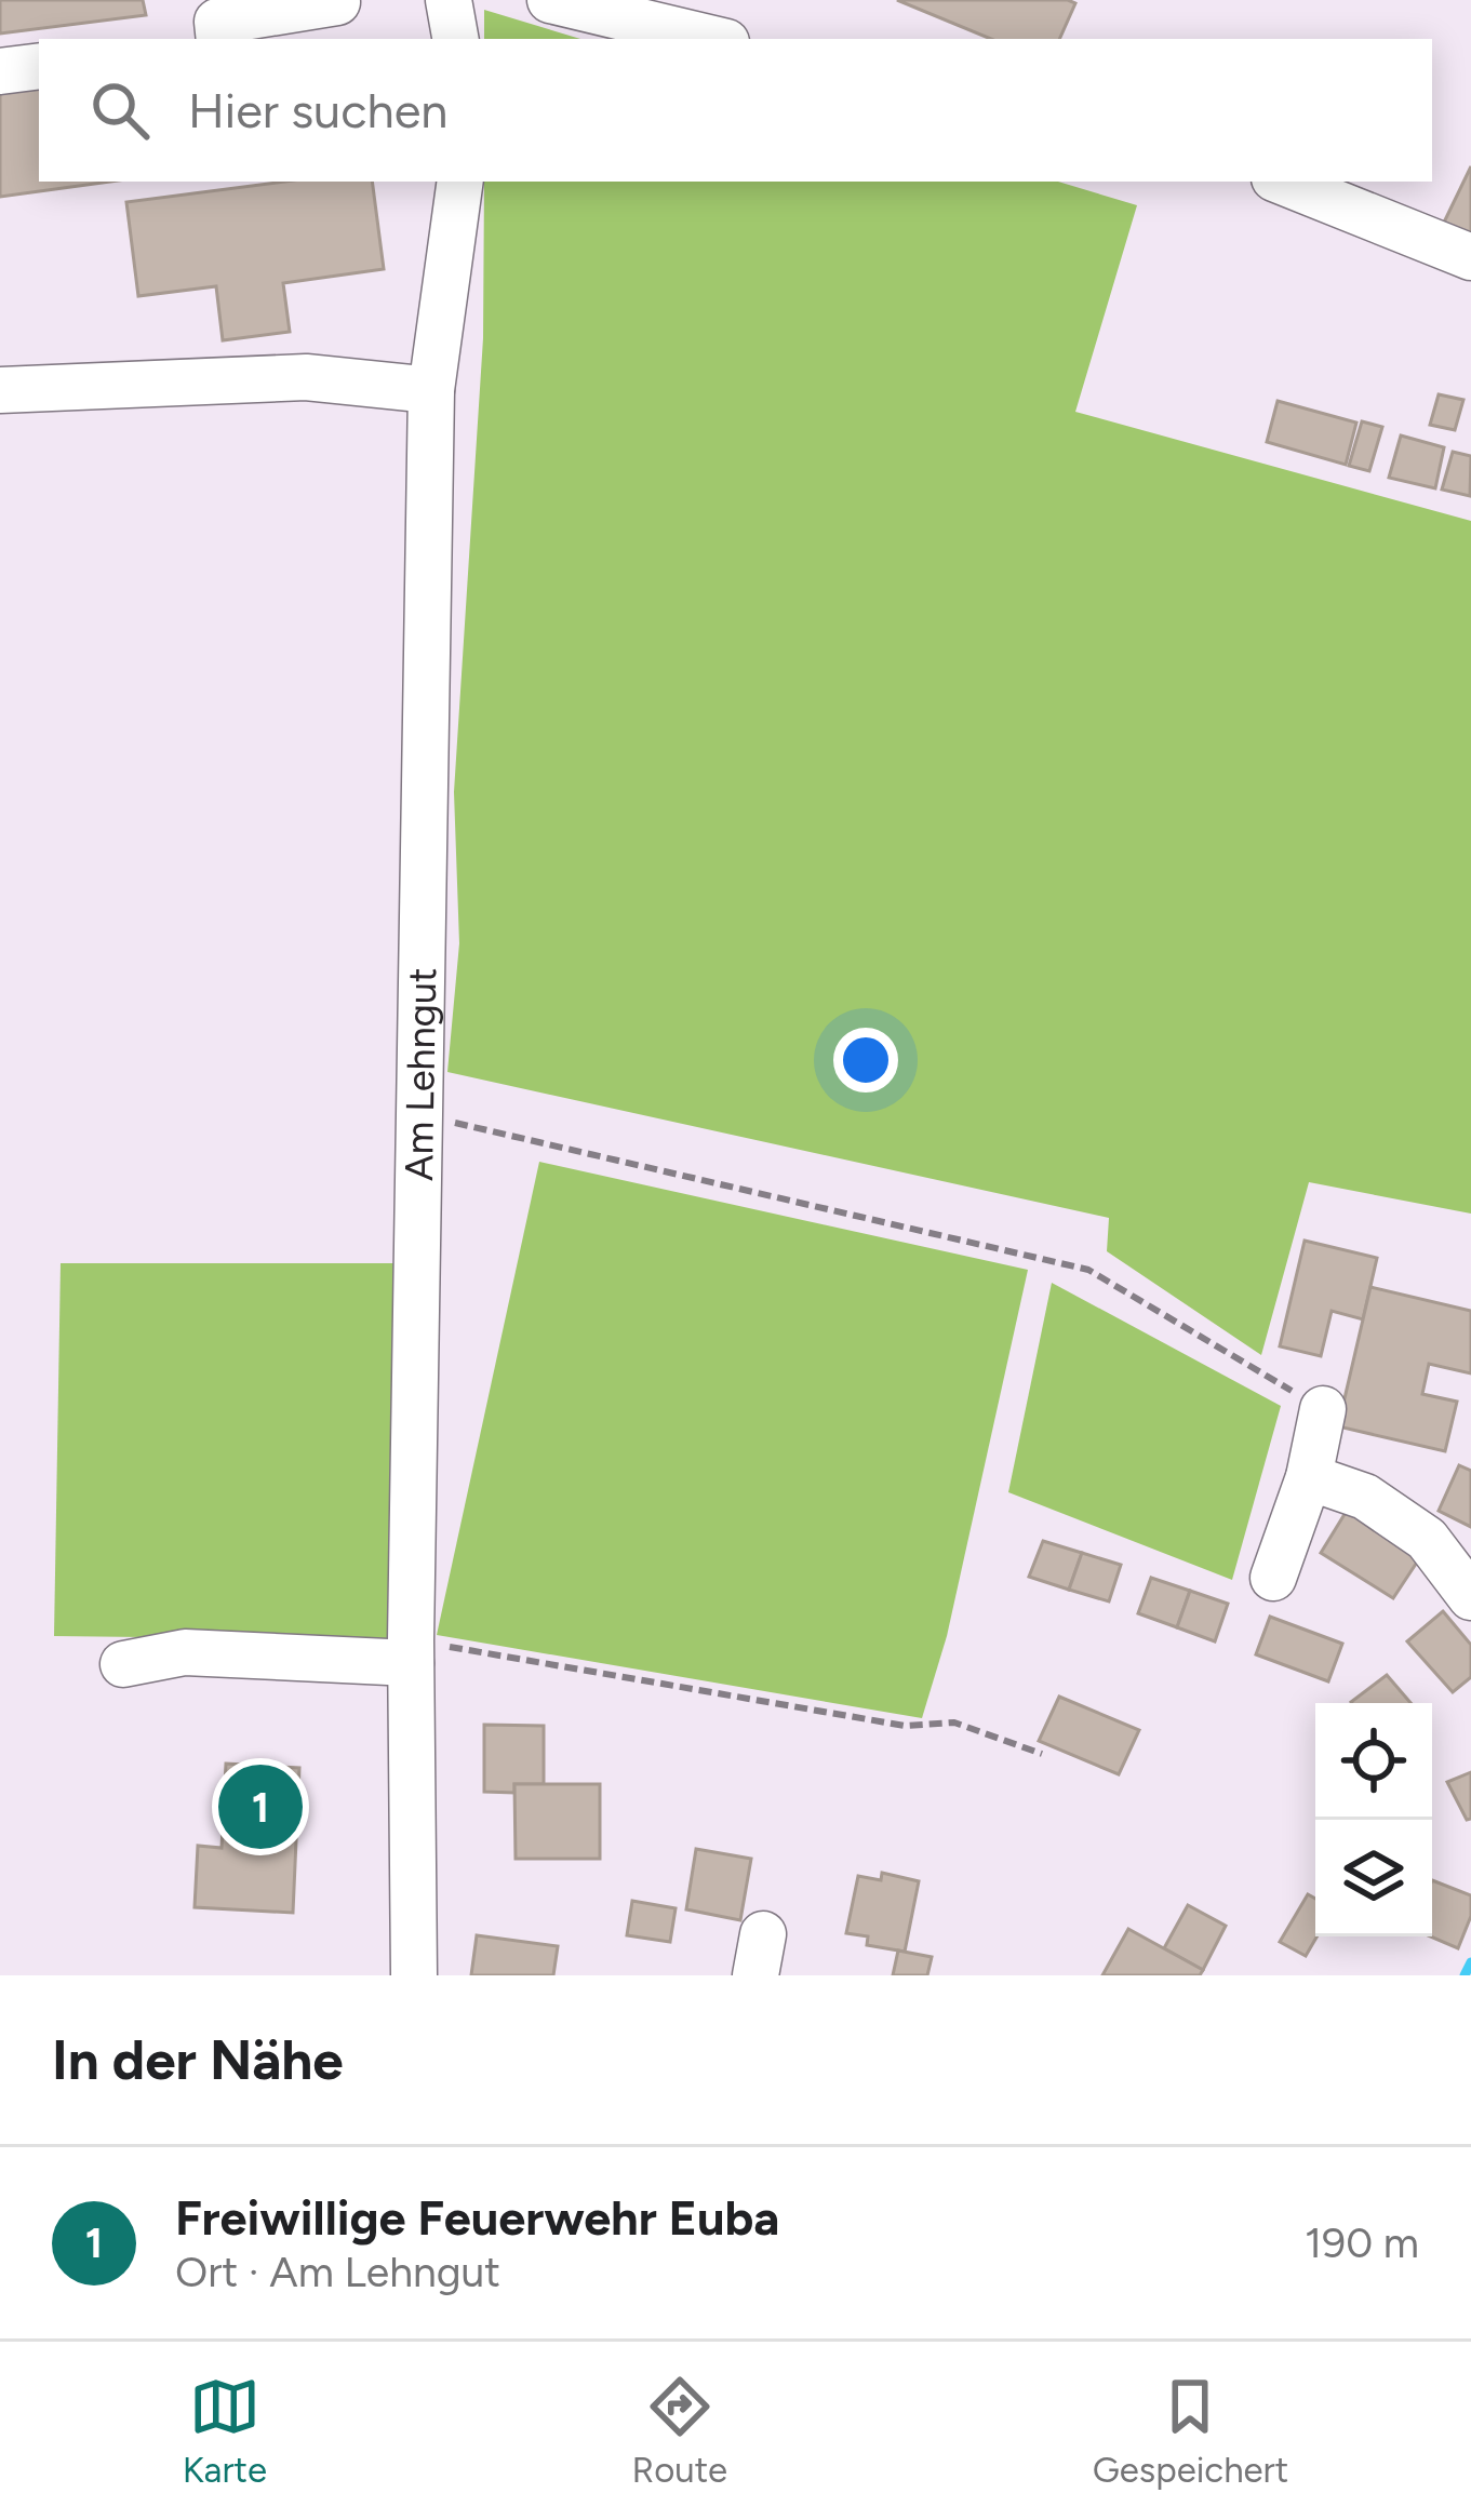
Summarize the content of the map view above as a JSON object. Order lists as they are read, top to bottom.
{
  "streets": {
    "street": ["Am Lehngut"]
  },
  "page": {
    "search": "Hier suchen",
    "pins": "1",
    "heading": "In der Nähe",
    "list": [
      {
        "mark": "1",
        "name": "Freiwillige Feuerwehr Euba",
        "note": "Ort · Am Lehngut",
        "value": "190 m"
      }
    ],
    "nav": ["Karte", "Route", "Gespeichert"]
  }
}
